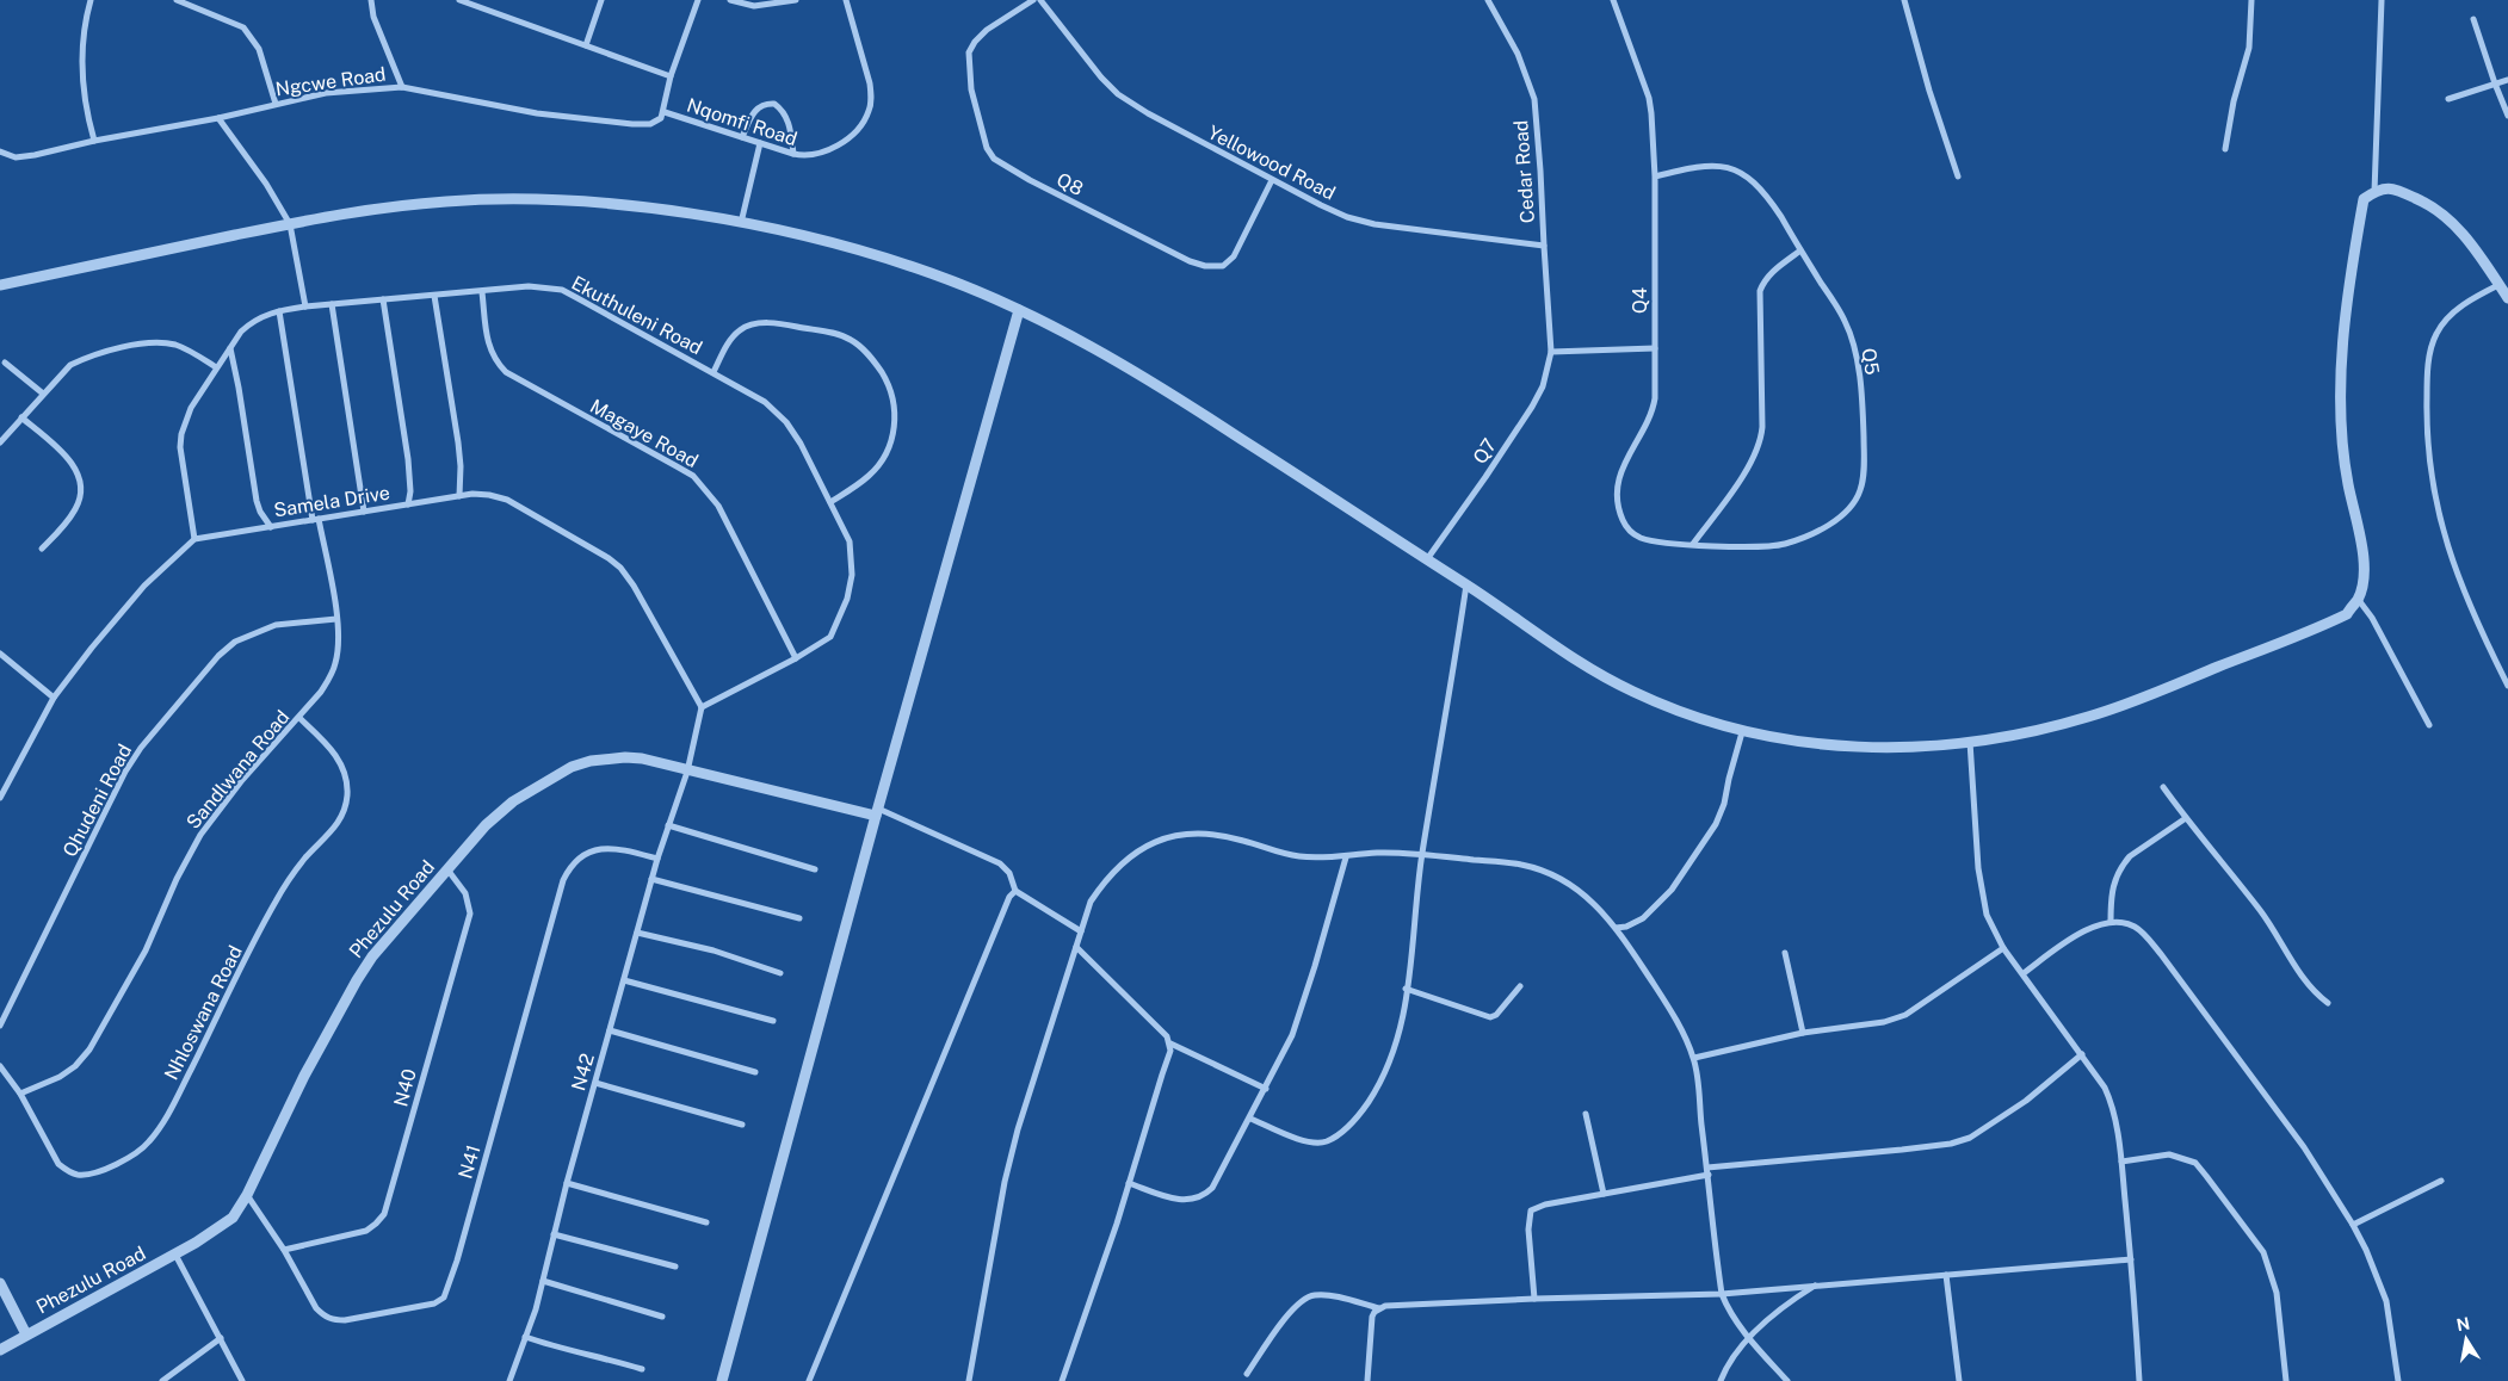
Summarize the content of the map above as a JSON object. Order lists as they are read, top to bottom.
{
  "streets": {
    "street": [
      "Ngcwe Road",
      "Nqomfi Road",
      "Yellowood Road",
      "Cedar Road",
      "Q8",
      "Q4",
      "Ekuthuleni Road",
      "Q5",
      "Magaye Road",
      "Q7",
      "Samela Drive",
      "Sandlwana Road",
      "Qhudeni Road",
      "Phezulu Road",
      "Nhloswana Road",
      "N42",
      "N40",
      "N41"
    ]
  },
  "crossings": [
    ["Ngcwe Road", "Nqomfi Road"],
    ["Yellowood Road", "Cedar Road"],
    ["Yellowood Road", "Q8"],
    ["Cedar Road", "Q7"],
    ["Q4", "Q5"],
    ["Ekuthuleni Road", "Magaye Road"],
    ["Ekuthuleni Road", "Samela Drive"],
    ["Ekuthuleni Road", "Sandlwana Road"],
    ["Samela Drive", "Sandlwana Road"],
    ["Sandlwana Road", "Qhudeni Road"],
    ["Sandlwana Road", "Nhloswana Road"],
    ["Phezulu Road", "N42"],
    ["Phezulu Road", "N40"],
    ["Phezulu Road", "N41"],
    ["N42", "N41"],
    ["N40", "N41"]
  ],
  "north": "top"
}
